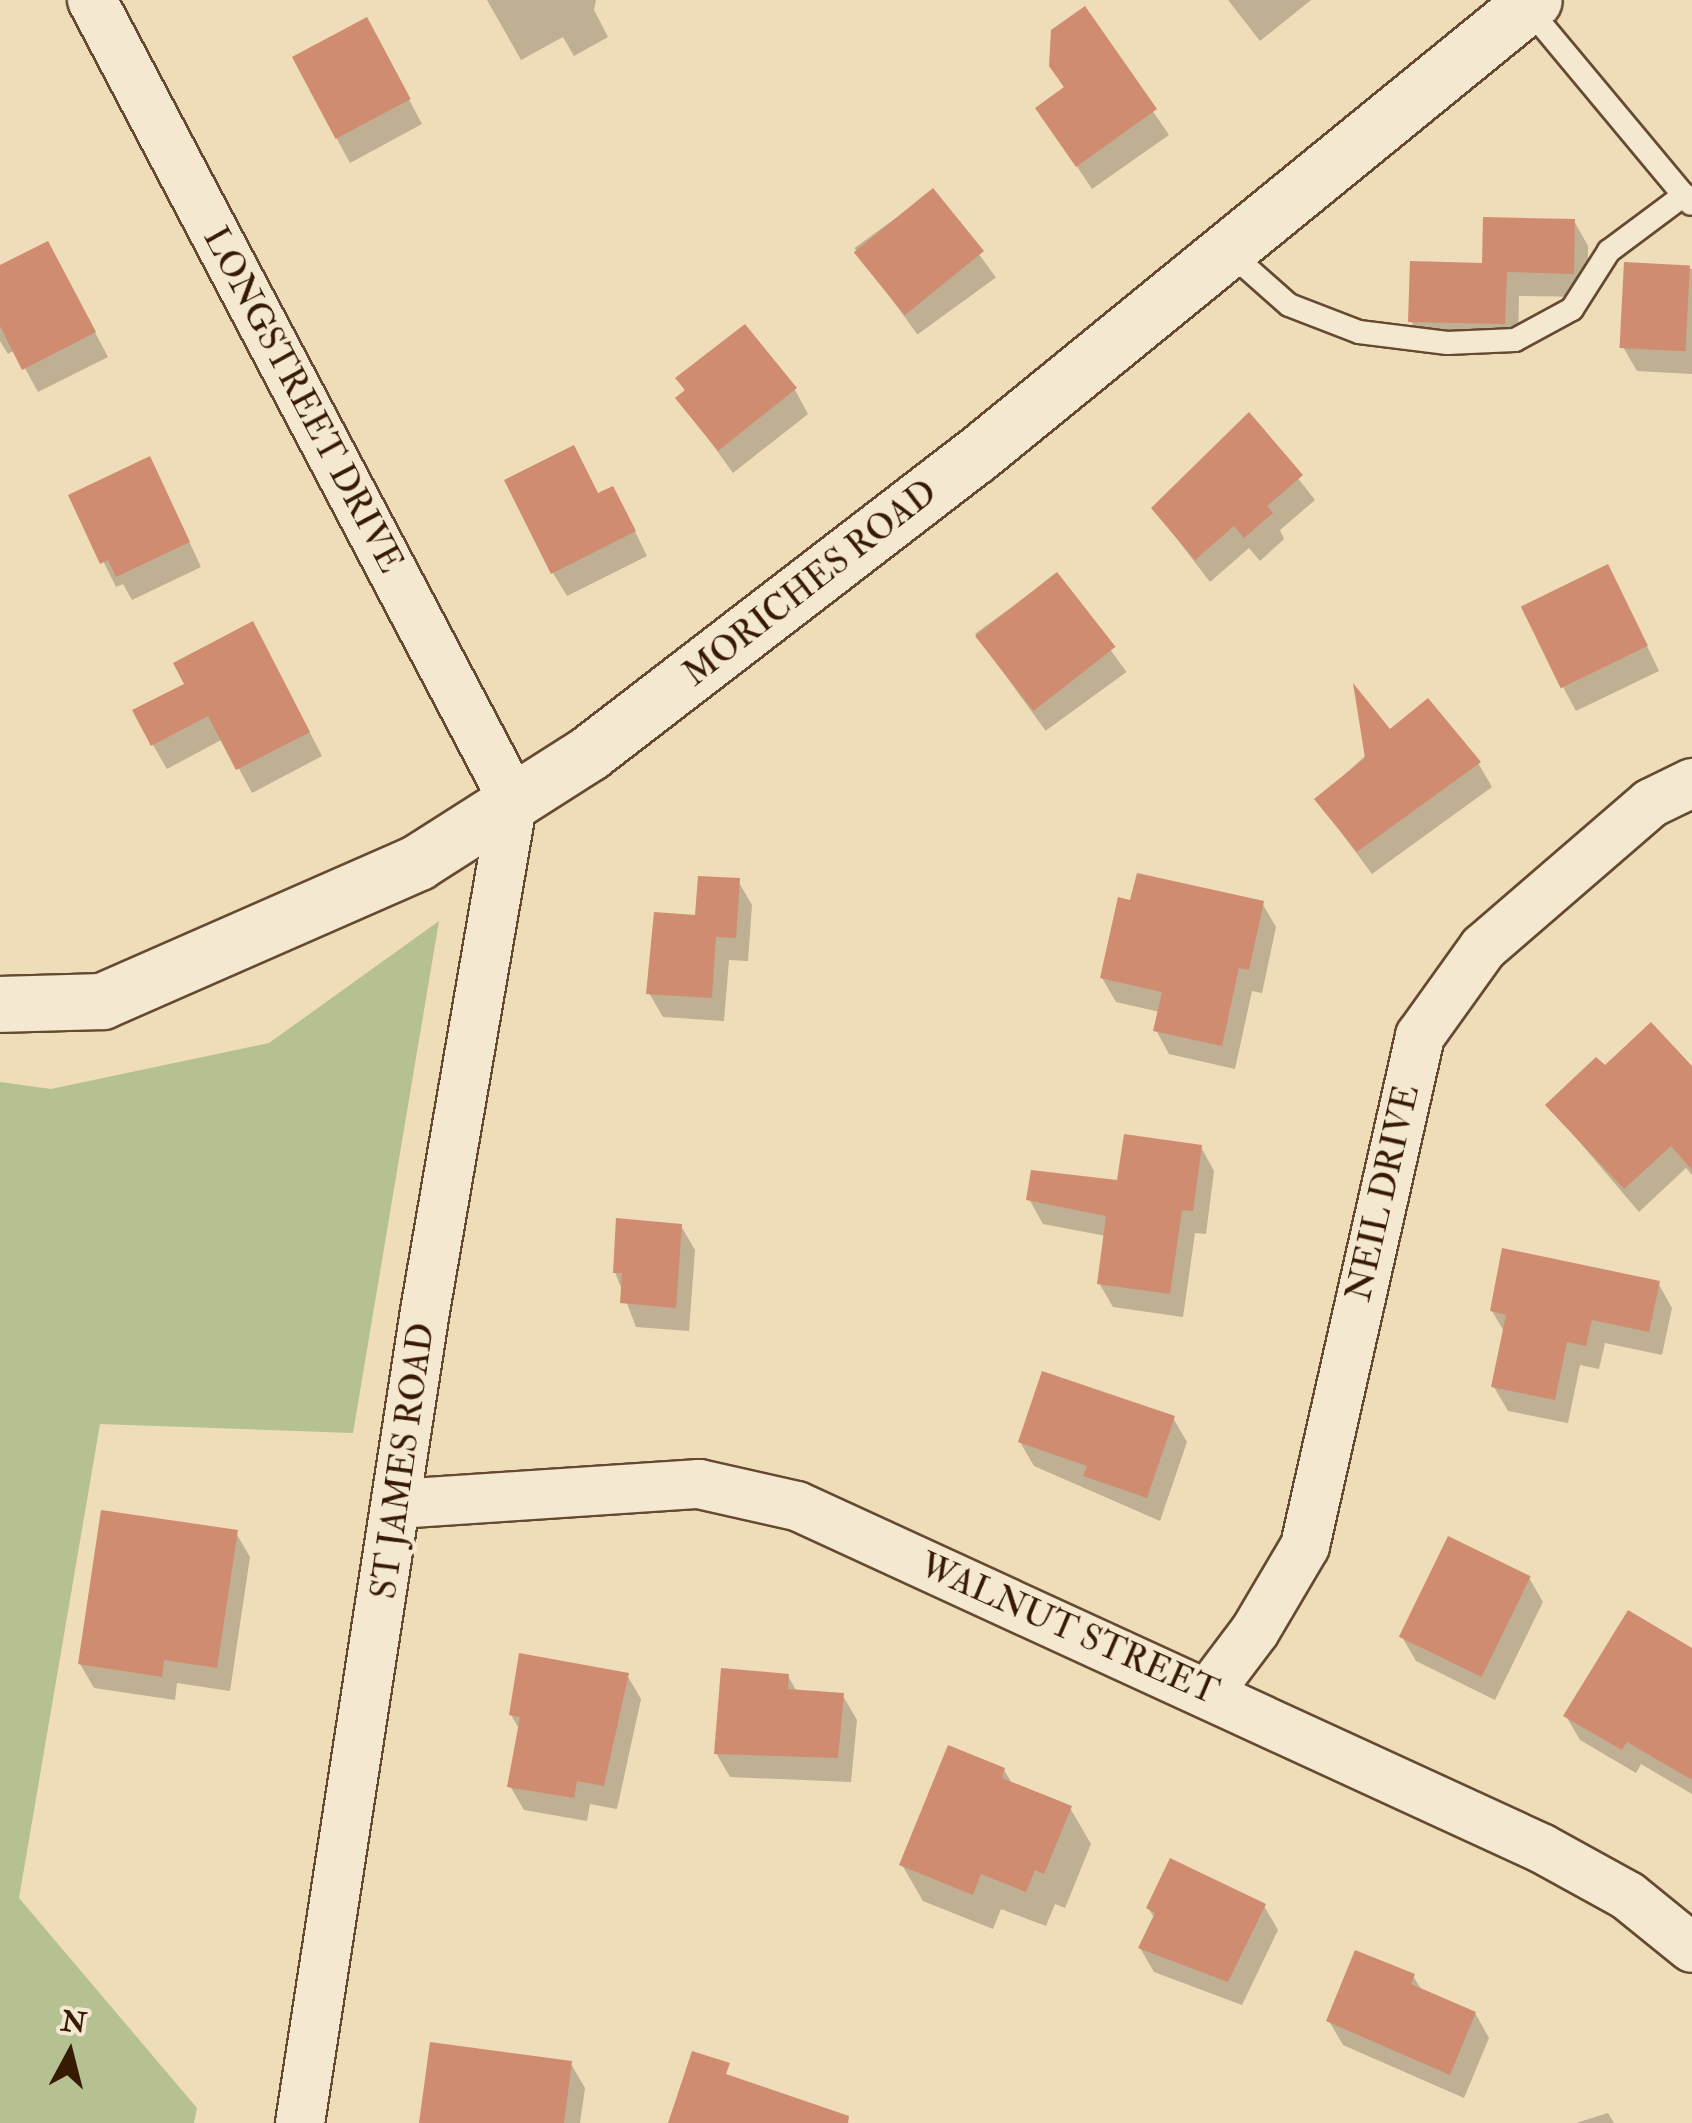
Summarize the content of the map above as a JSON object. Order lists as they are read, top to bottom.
{
  "streets": {
    "street": [
      "LONGSTREET DRIVE",
      "MORICHES ROAD",
      "NEIL DRIVE",
      "ST JAMES ROAD",
      "WALNUT STREET"
    ]
  },
  "crossings": [
    ["LONGSTREET DRIVE", "MORICHES ROAD"],
    ["LONGSTREET DRIVE", "ST JAMES ROAD"],
    ["MORICHES ROAD", "ST JAMES ROAD"],
    ["NEIL DRIVE", "WALNUT STREET"],
    ["ST JAMES ROAD", "WALNUT STREET"]
  ],
  "north": "top"
}
